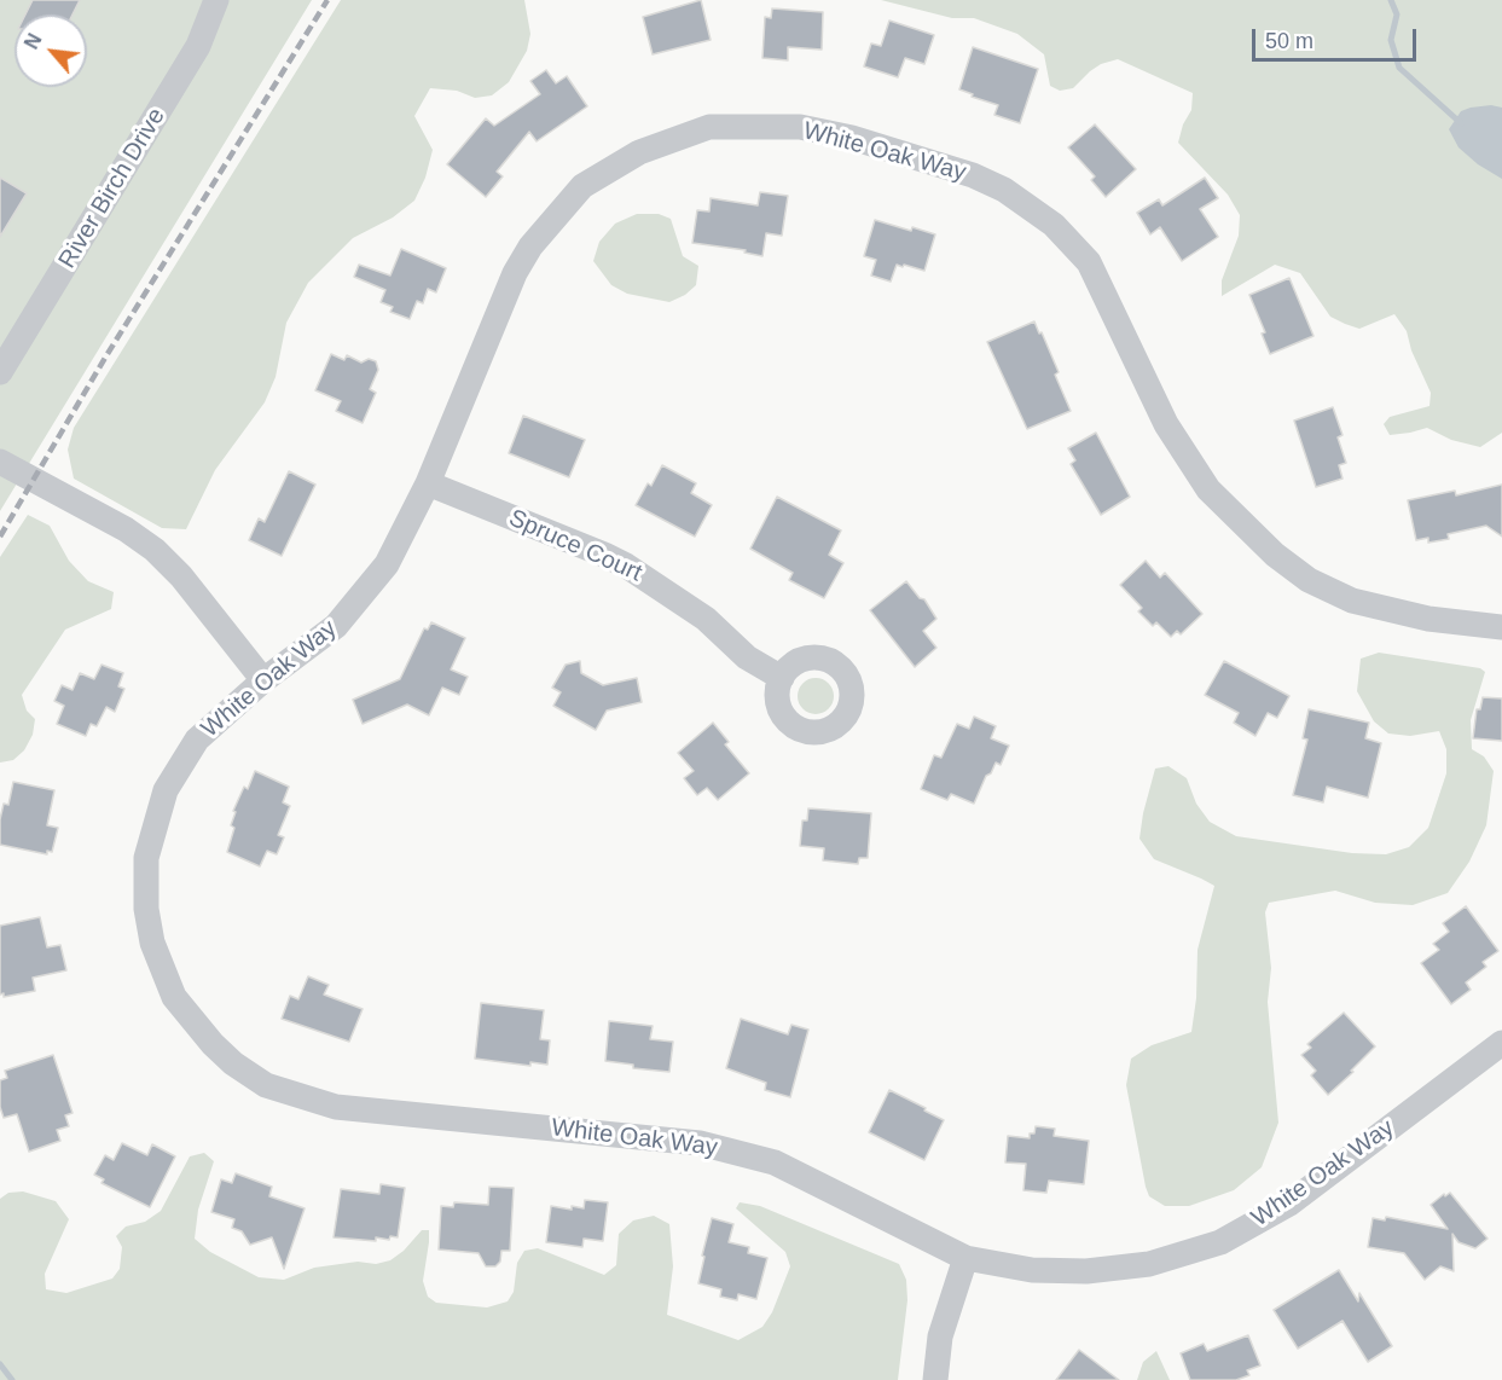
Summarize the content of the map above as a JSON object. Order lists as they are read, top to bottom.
{
  "streets": {
    "street": ["White Oak Way", "River Birch Drive", "Spruce Court"]
  },
  "crossings": [
    ["White Oak Way", "Spruce Court"]
  ],
  "scale_bar": "50 m",
  "north": "top left"
}
